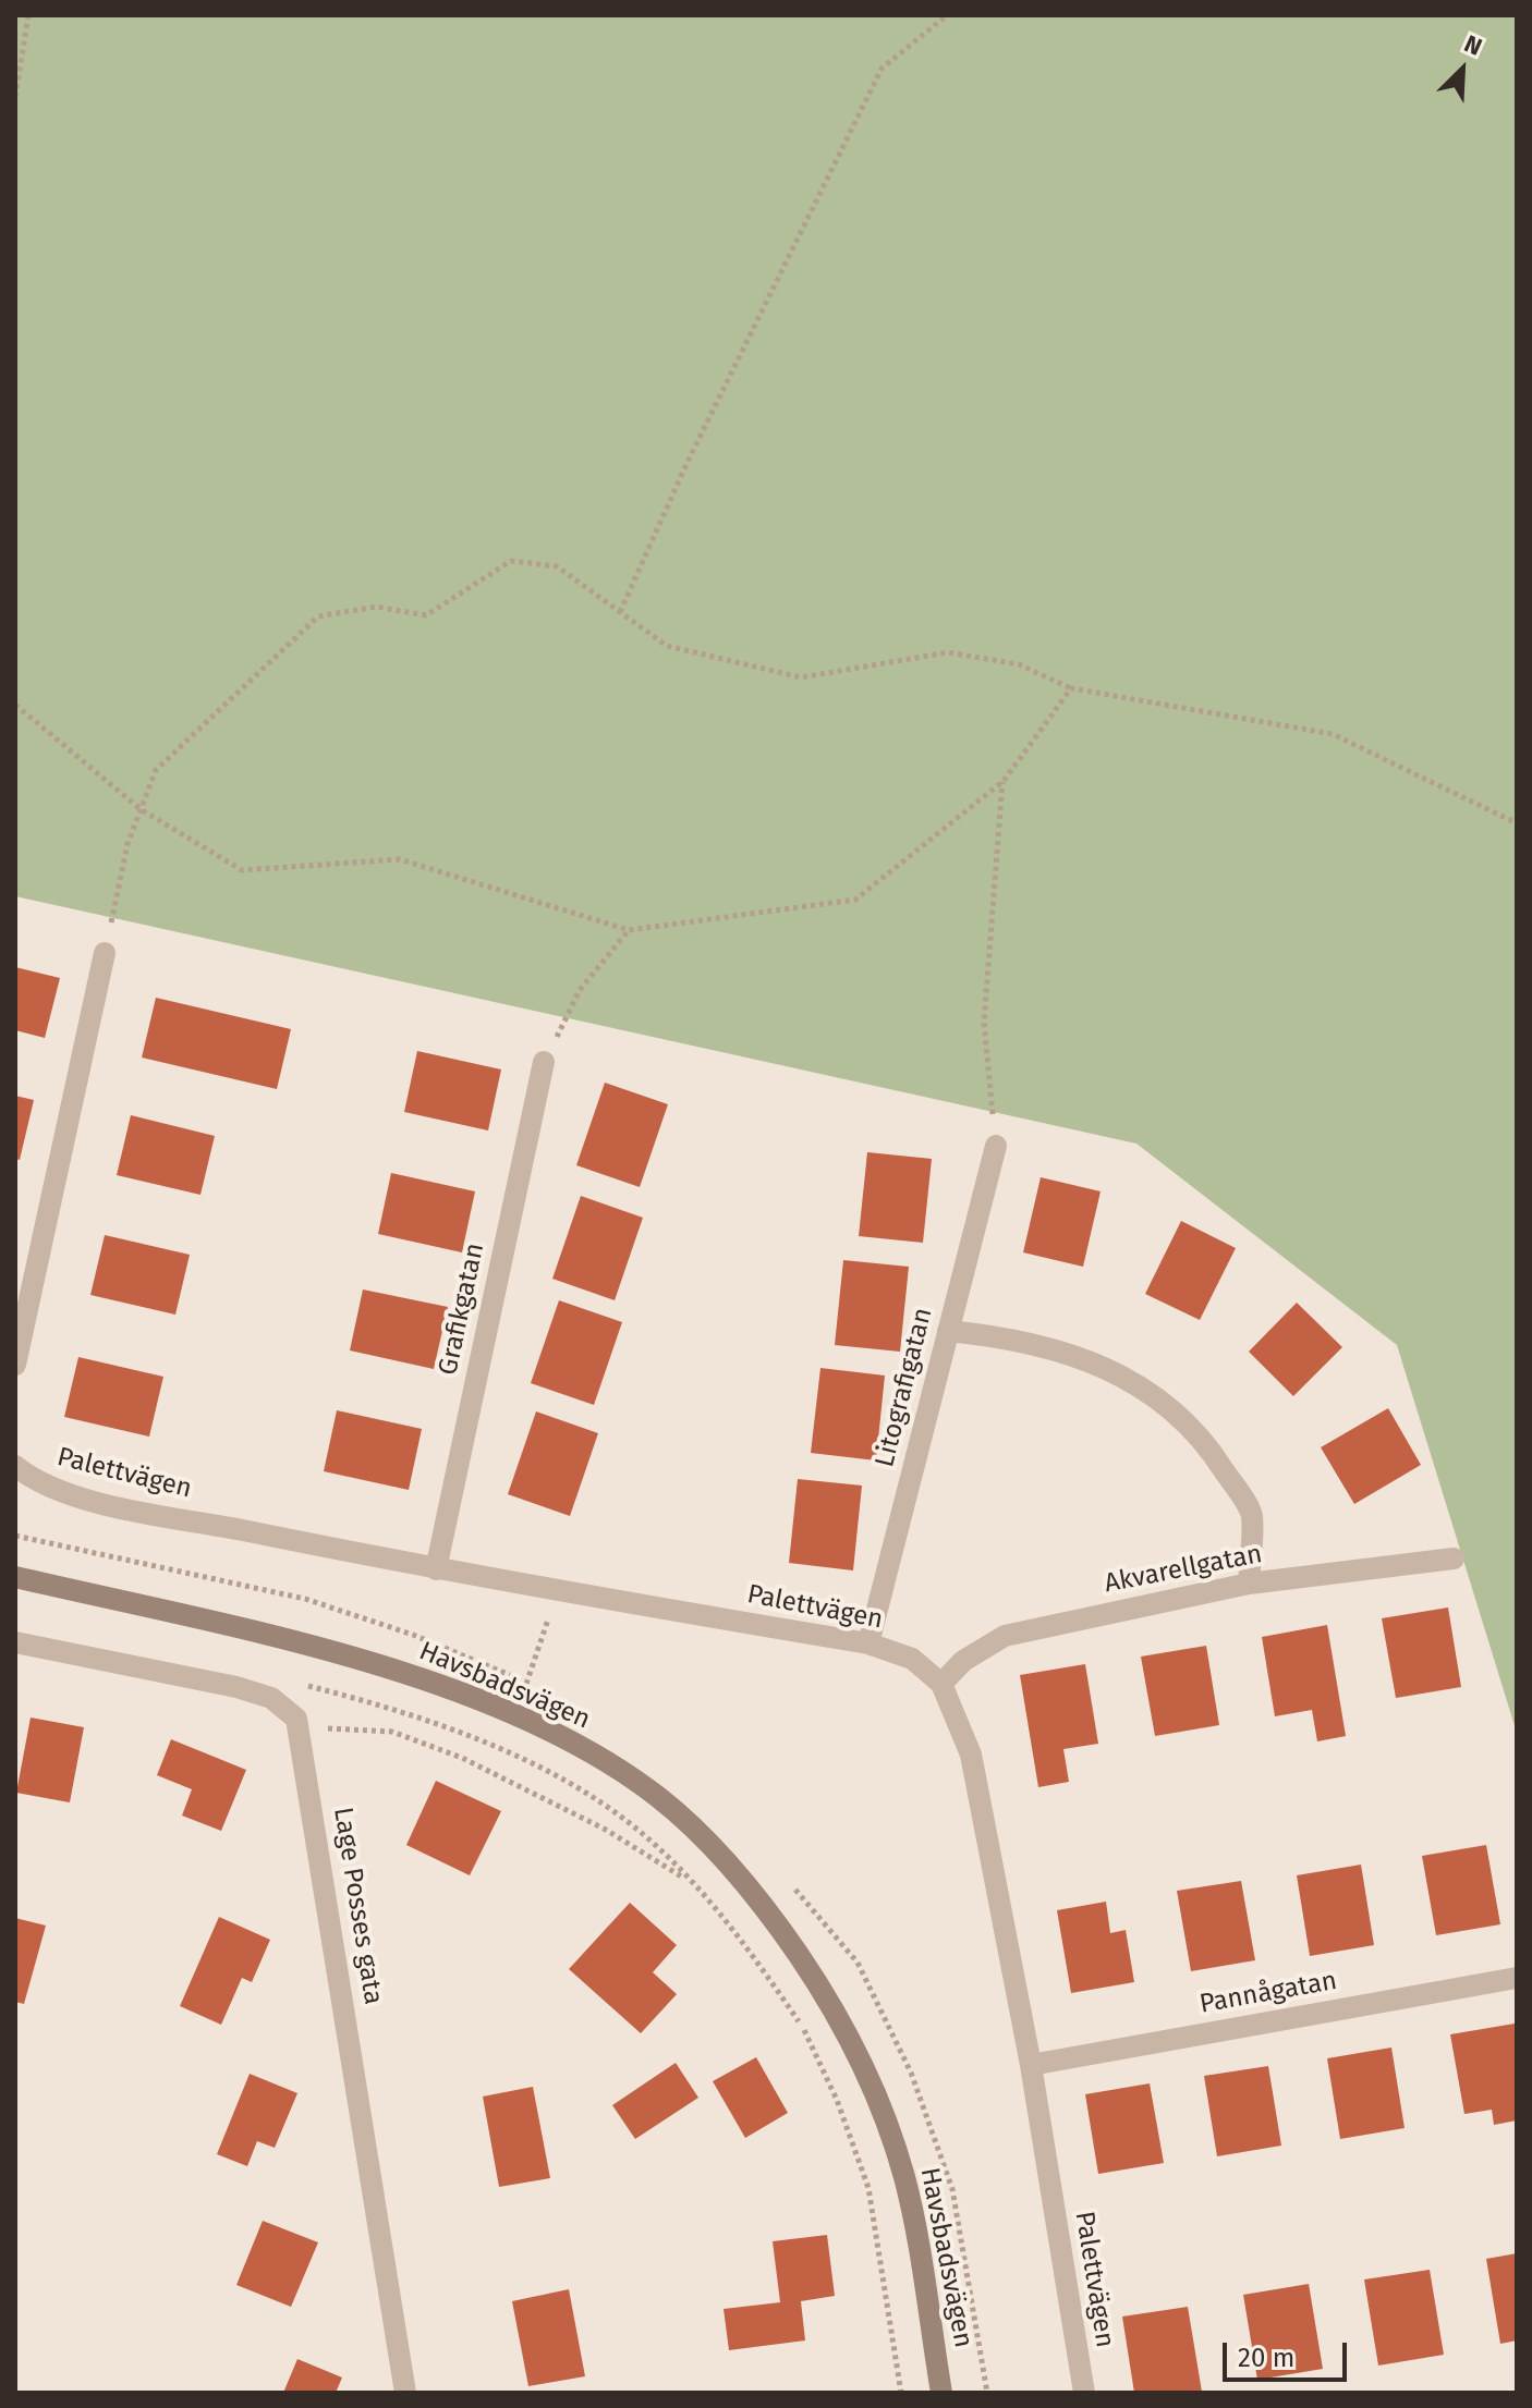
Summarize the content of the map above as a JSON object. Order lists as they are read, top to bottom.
{
  "streets": {
    "street": [
      "Grafikgatan",
      "Litografigatan",
      "Palettvägen",
      "Akvarellgatan",
      "Havsbadsvägen",
      "Lage Posses gata",
      "Pannågatan"
    ]
  },
  "crossings": [
    ["Grafikgatan", "Palettvägen"],
    ["Litografigatan", "Palettvägen"],
    ["Palettvägen", "Akvarellgatan"],
    ["Palettvägen", "Pannågatan"]
  ],
  "scale_bar": "20 m",
  "north": "top right"
}
